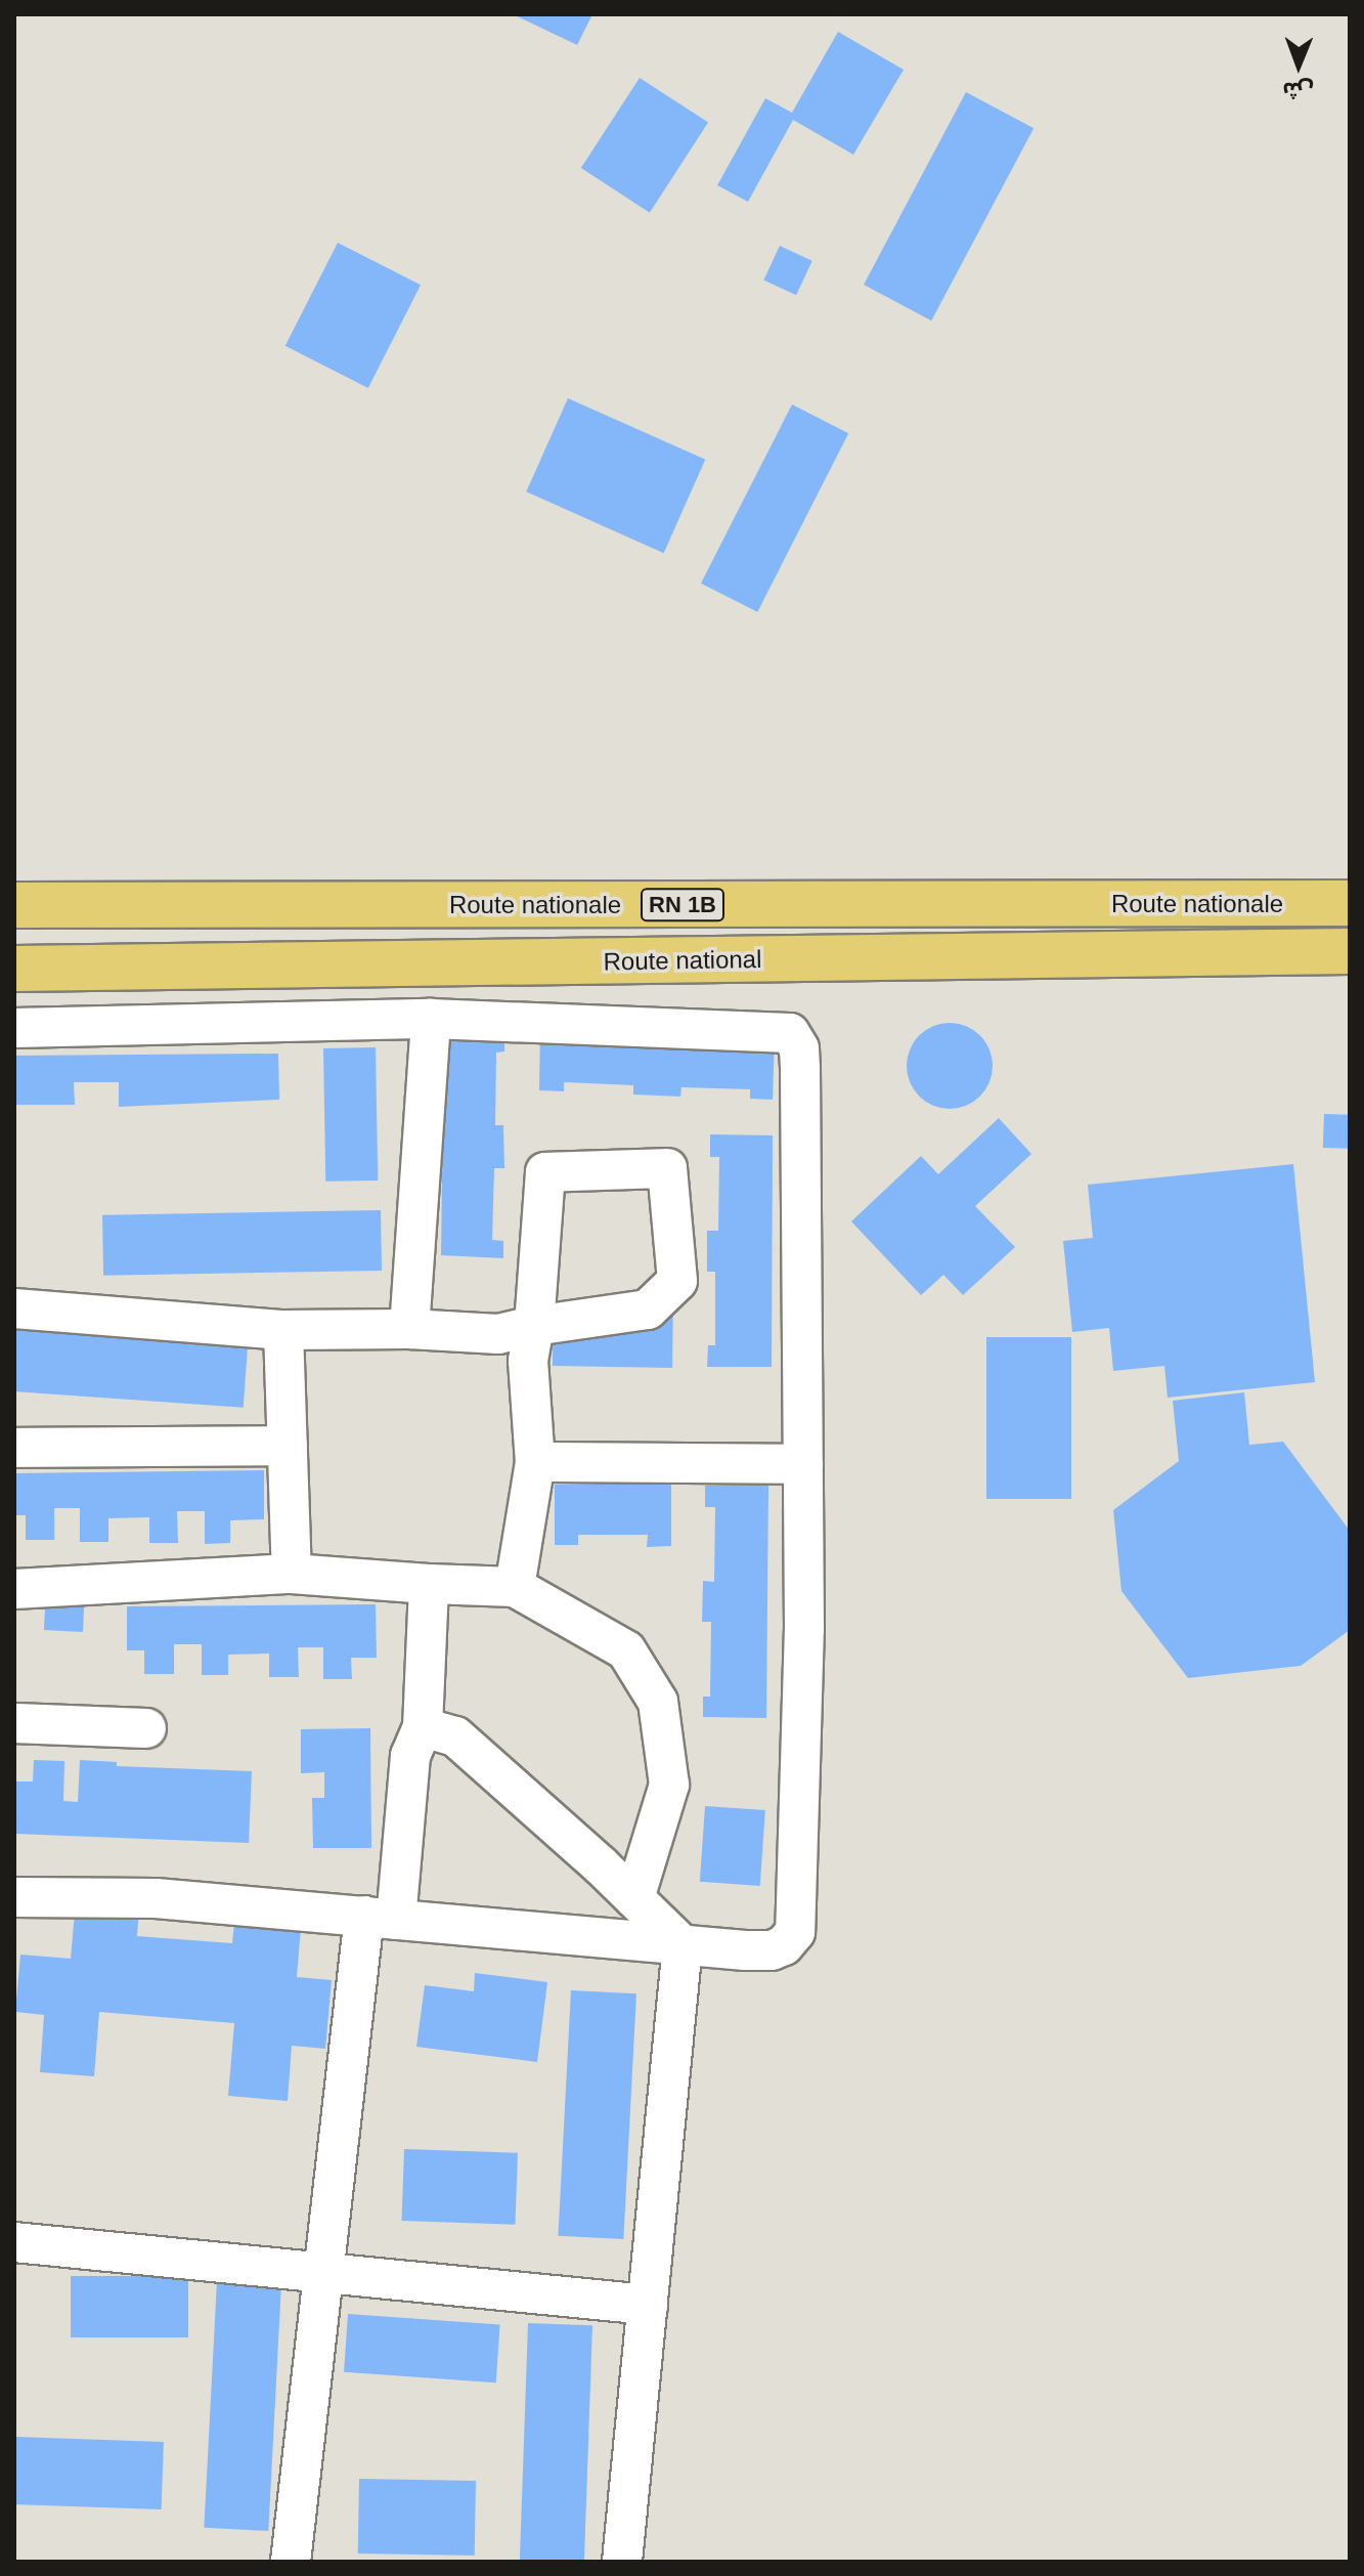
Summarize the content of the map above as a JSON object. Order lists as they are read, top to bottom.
{
  "streets": {
    "main road": ["Route nationale", "RN 1B", "Route national"]
  },
  "north": "bottom"
}
